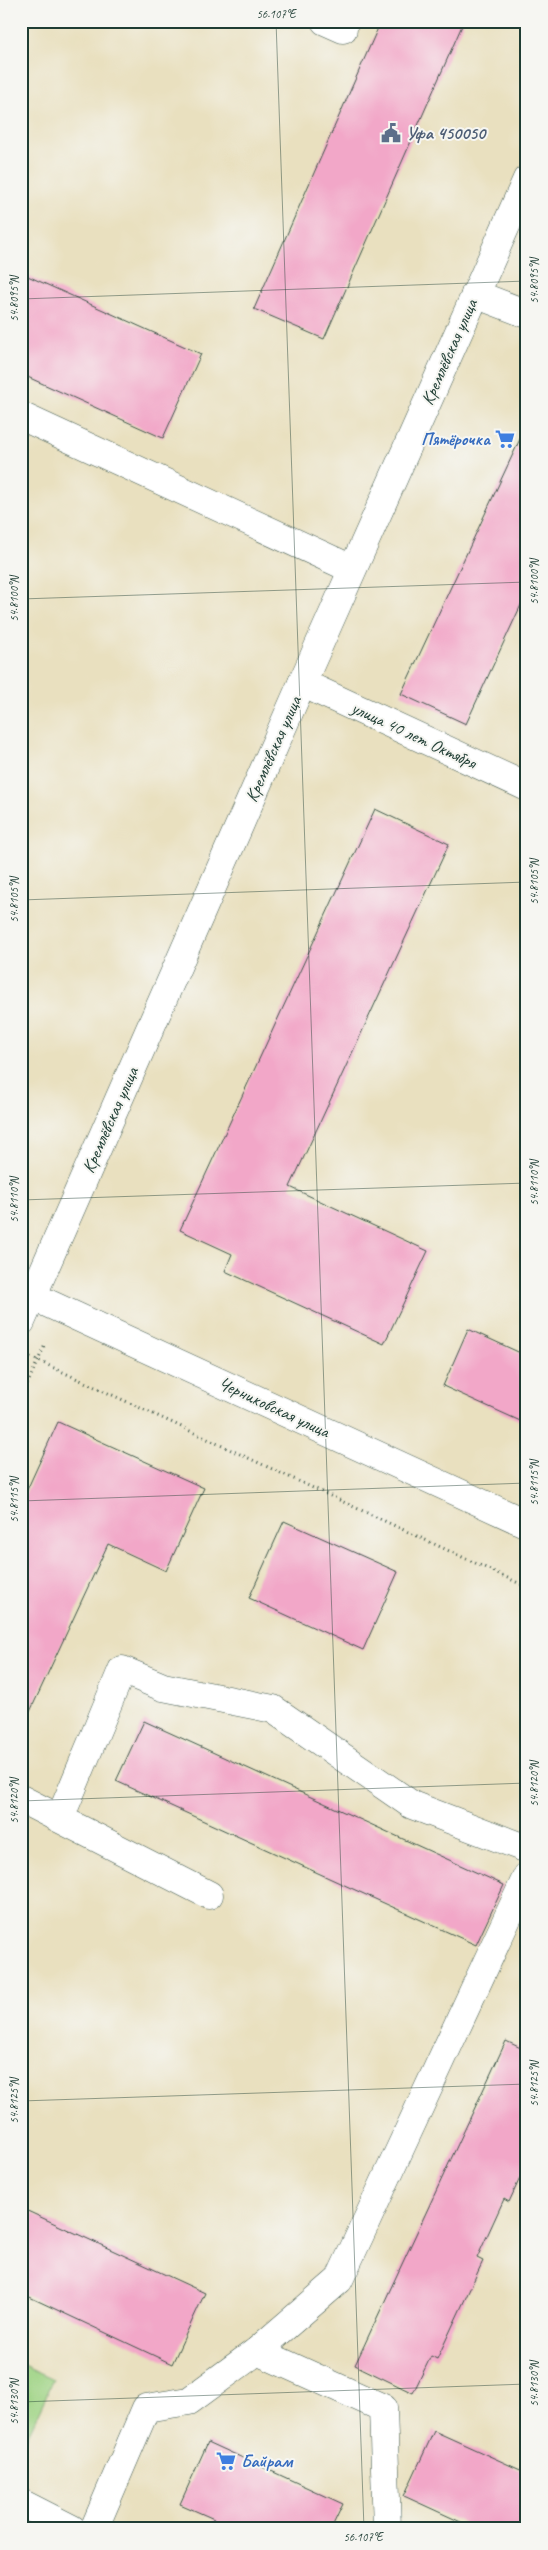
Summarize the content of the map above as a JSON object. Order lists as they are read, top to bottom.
{
  "streets": {
    "street": ["Кремлёвская улица", "улица 40 лет Октября", "Черниковская улица"]
  },
  "crossings": [
    ["Кремлёвская улица", "улица 40 лет Октября"],
    ["Кремлёвская улица", "Черниковская улица"]
  ],
  "places": {
    "public building": ["Уфа 450050"],
    "supermarket": ["Пятёрочка", "Байрам"]
  },
  "coordinates": [
    "56.107°E",
    "54.8095°N",
    "54.8100°N",
    "54.8105°N",
    "54.8110°N",
    "54.8115°N",
    "54.8120°N",
    "54.8125°N",
    "54.8130°N"
  ]
}
